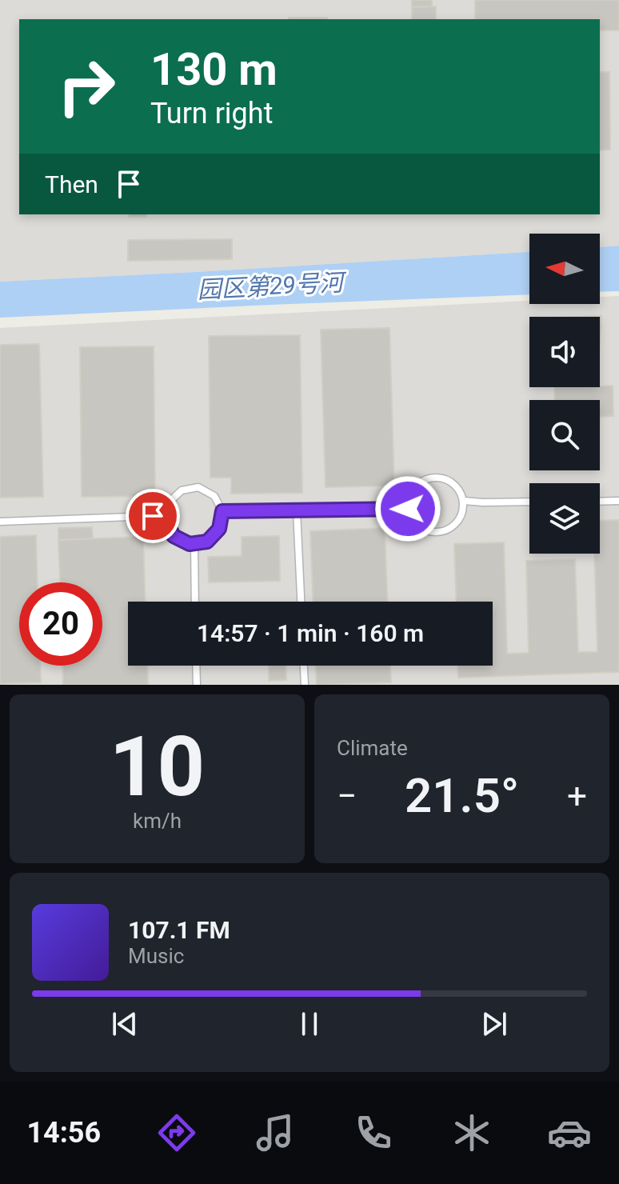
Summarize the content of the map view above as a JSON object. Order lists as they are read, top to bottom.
{
  "water": ["园区第29号河"],
  "north": "left",
  "page": {
    "turn": ["130 m", "Turn right"],
    "then": "Then",
    "limit": "20",
    "trip": "14:57 · 1 min · 160 m",
    "tile": [
      ["10", "km/h"],
      "Climate"
    ],
    "heat": ["−", "21.5°", "+"],
    "song": ["107.1 FM", "Music"],
    "tabs": "14:56"
  }
}
